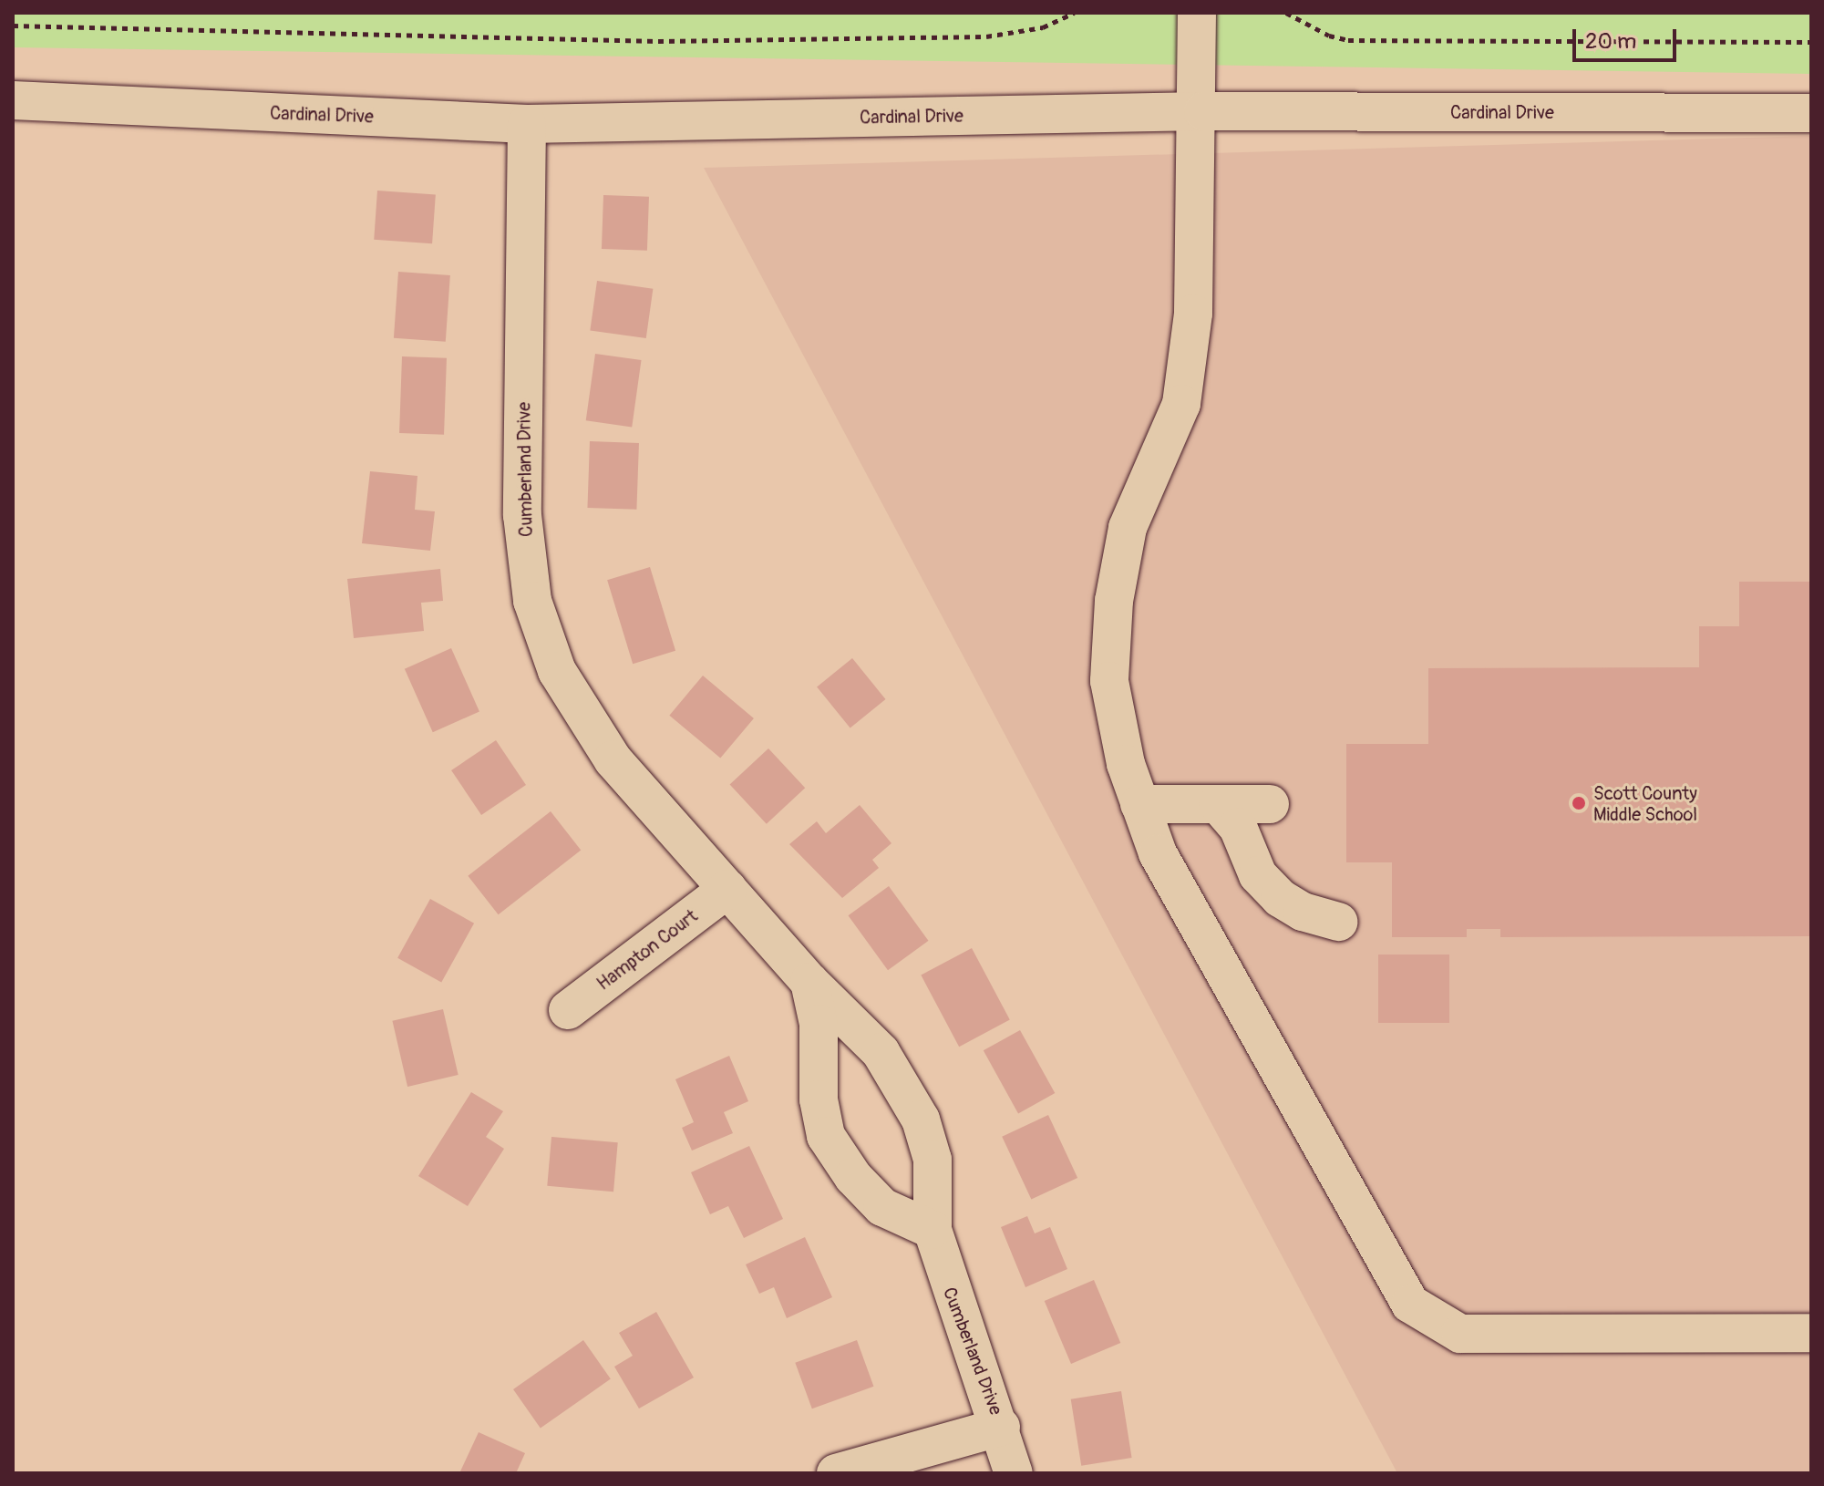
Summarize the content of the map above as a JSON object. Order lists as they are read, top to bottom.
{
  "streets": {
    "street": ["Cardinal Drive", "Cumberland Drive", "Hampton Court"]
  },
  "crossings": [
    ["Cardinal Drive", "Cumberland Drive"],
    ["Cumberland Drive", "Hampton Court"]
  ],
  "places": ["Scott County Middle School"],
  "scale_bar": "20 m"
}
